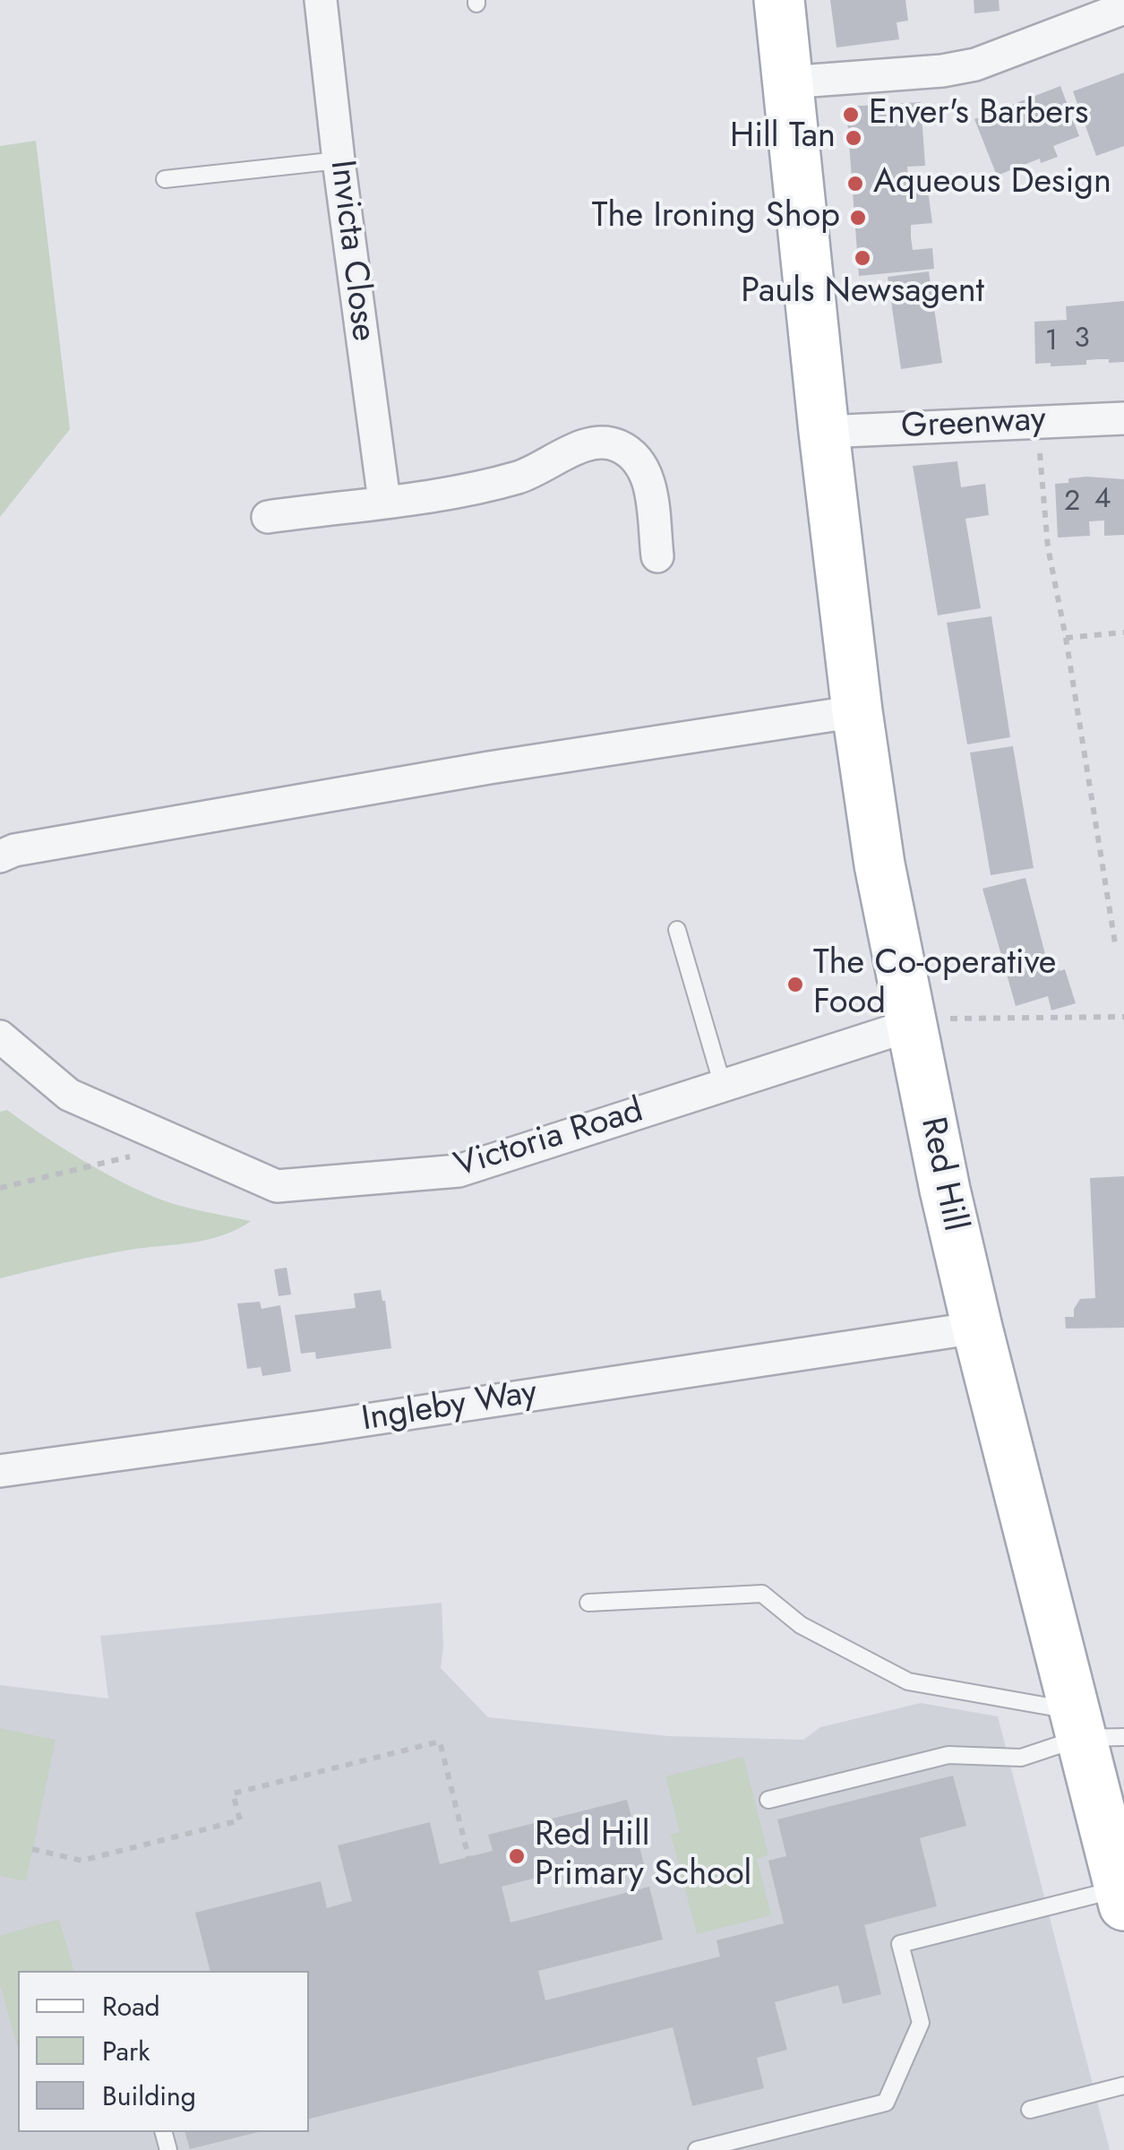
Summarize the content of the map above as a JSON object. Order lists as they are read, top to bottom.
{
  "streets": {
    "main road": ["Red Hill"],
    "street": [
      "Invicta Close",
      "Greenway",
      "Victoria Road",
      "Ingleby Way"
    ]
  },
  "crossings": [
    ["Greenway", "Red Hill"],
    ["Victoria Road", "Red Hill"],
    ["Red Hill", "Ingleby Way"]
  ],
  "places": [
    "Enver's Barbers",
    "Hill Tan",
    "Aqueous Design",
    "The Ironing Shop",
    "Pauls Newsagent",
    "The Co-operative Food",
    "Red Hill Primary School"
  ],
  "house_numbers": [
    "3",
    "1",
    "4",
    "2"
  ],
  "legend": ["Road", "Park", "Building"]
}
